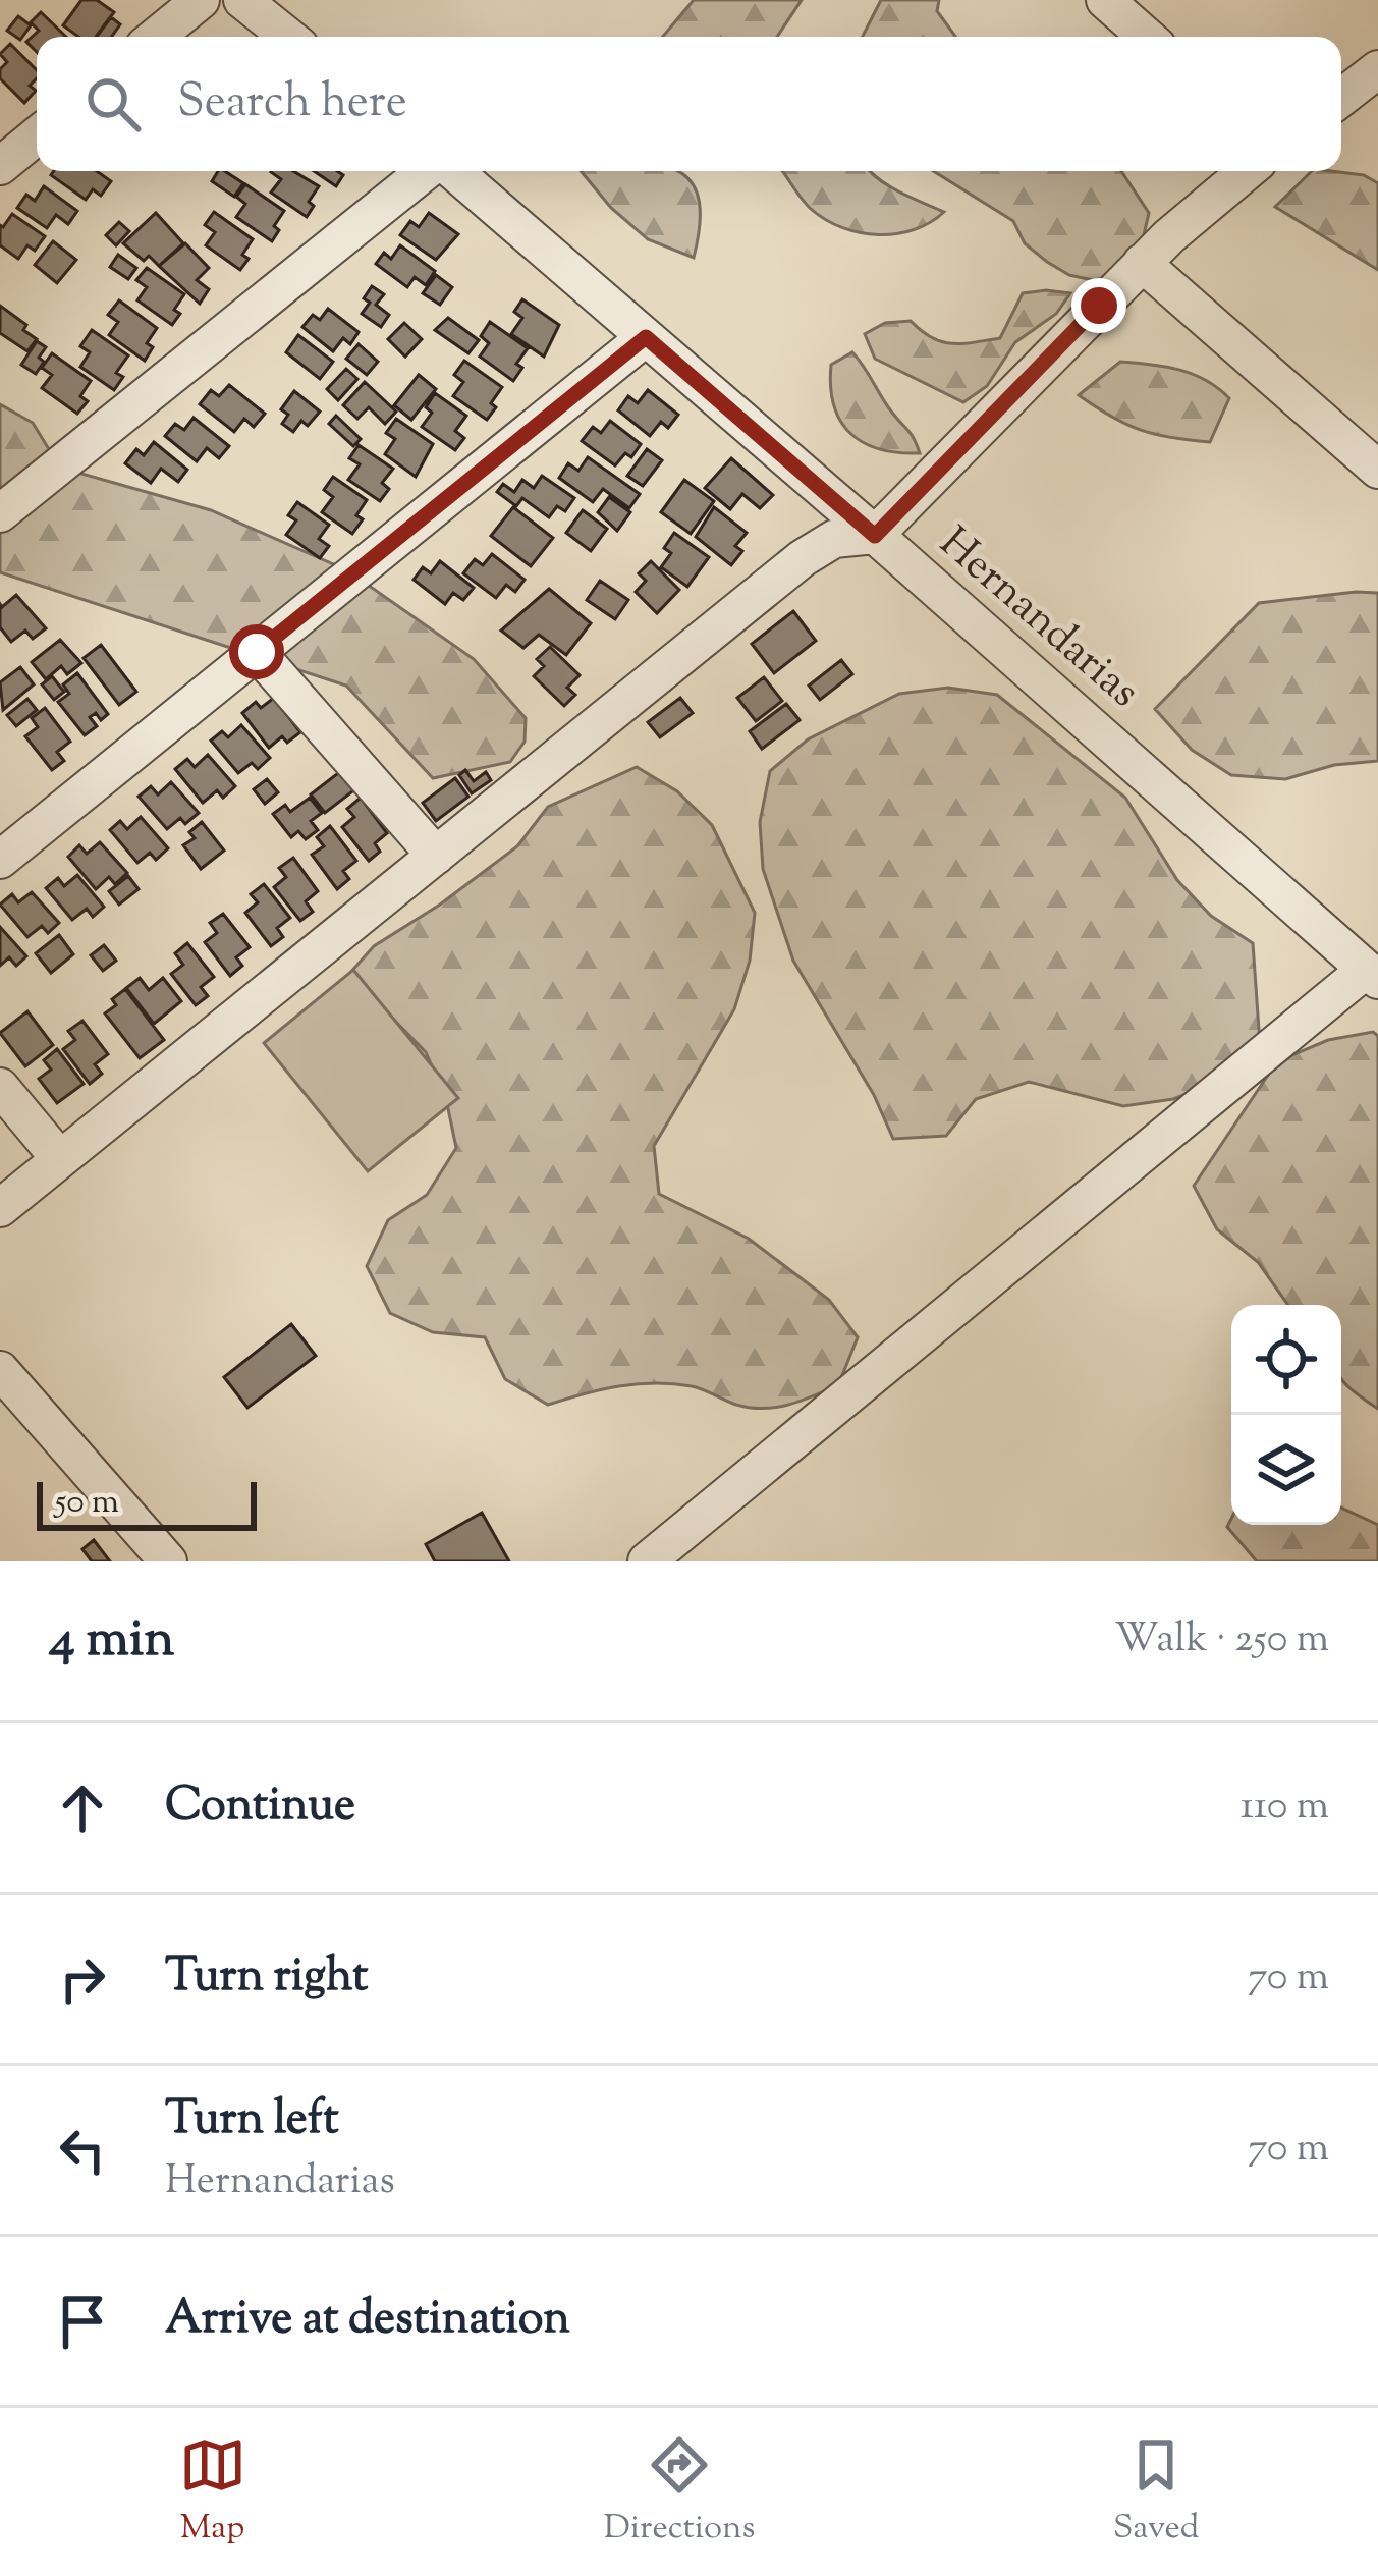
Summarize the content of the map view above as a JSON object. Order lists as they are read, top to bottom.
{
  "streets": {
    "street": ["Hernandarias"]
  },
  "scale_bar": "50 m",
  "page": {
    "search": "Search here",
    "scale": "50 m",
    "heading": ["4 min", "Walk · 250 m"],
    "list": [
      ["Continue", "110 m"],
      ["Turn right", "70 m"],
      ["Turn left", "Hernandarias", "70 m"],
      "Arrive at destination"
    ],
    "nav": ["Map", "Directions", "Saved"]
  }
}
